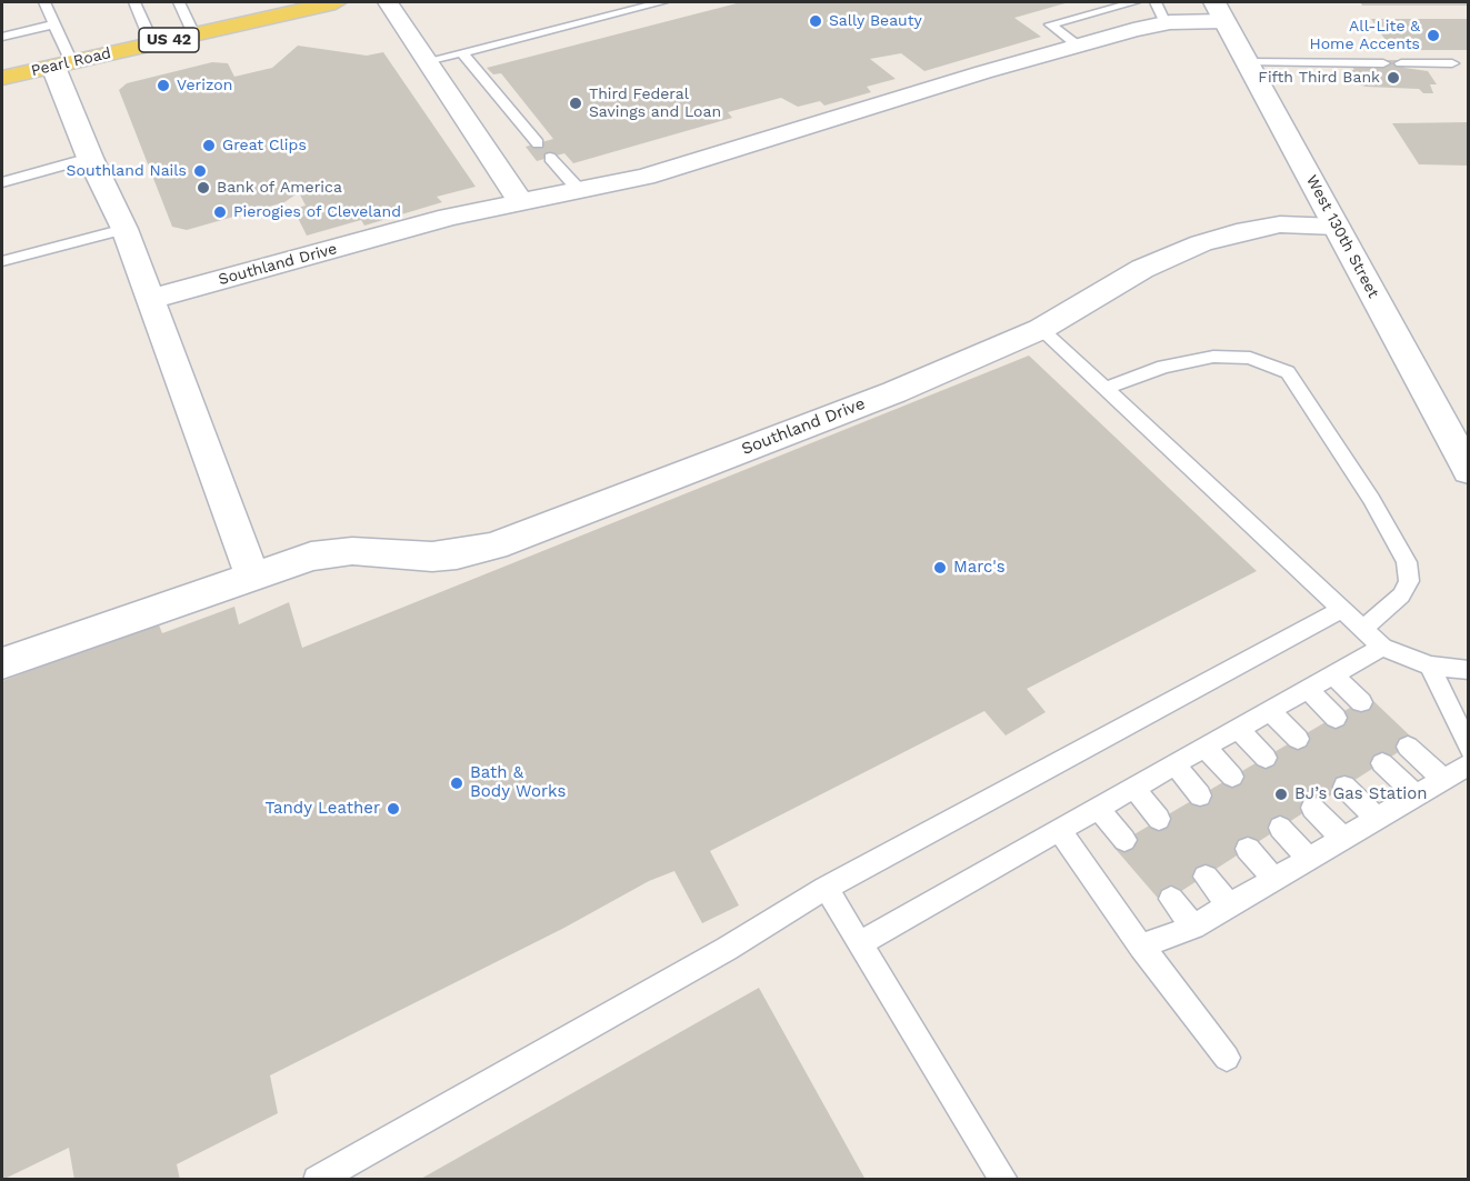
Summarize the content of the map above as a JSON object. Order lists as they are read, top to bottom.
{
  "streets": {
    "main road": ["US 42", "Pearl Road"],
    "street": ["West 130th Street", "Southland Drive"]
  },
  "crossings": [
    ["West 130th Street", "Southland Drive"]
  ],
  "places": [
    "Sally Beauty",
    "All-Lite & Home Accents",
    "Fifth Third Bank",
    "Verizon",
    "Third Federal Savings and Loan",
    "Great Clips",
    "Southland Nails",
    "Bank of America",
    "Pierogies of Cleveland",
    "Marc's",
    "Bath & Body Works",
    "BJ’s Gas Station",
    "Tandy Leather"
  ]
}
